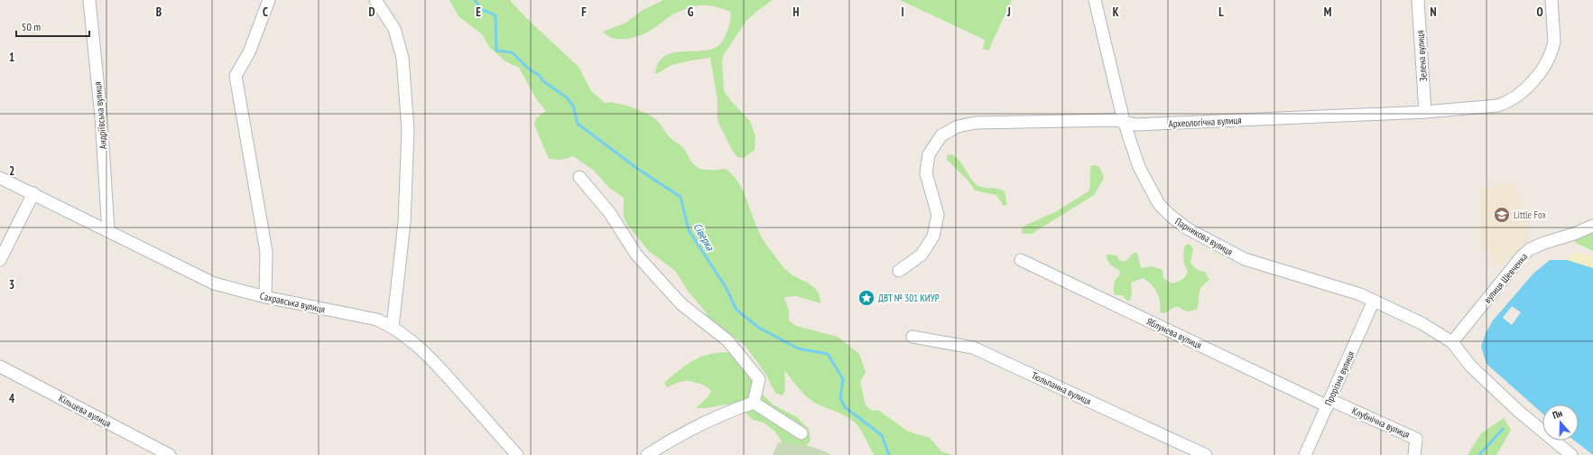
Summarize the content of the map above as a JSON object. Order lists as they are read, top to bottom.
{
  "streets": {
    "street": [
      "Зелена вулиця",
      "Андріївська вулиця",
      "Археологічна вулиця",
      "Парникова вулиця",
      "вулиця Шевченка",
      "Сахравська вулиця",
      "Яблунева вулиця",
      "Прорізна вулиця",
      "Тюльпанна вулиця",
      "Кільцева вулиця",
      "Клубнічна вулиця"
    ]
  },
  "crossings": [
    ["Зелена вулиця", "Археологічна вулиця"],
    ["Андріївська вулиця", "Сахравська вулиця"],
    ["Археологічна вулиця", "Парникова вулиця"],
    ["Парникова вулиця", "вулиця Шевченка"],
    ["Парникова вулиця", "Прорізна вулиця"],
    ["Яблунева вулиця", "Прорізна вулиця"],
    ["Яблунева вулиця", "Клубнічна вулиця"],
    ["Прорізна вулиця", "Клубнічна вулиця"]
  ],
  "water": ["Сіверка"],
  "places": {
    "school or university": ["Little Fox"],
    "place": ["ДВТ № 301 КИУР"]
  },
  "scale_bar": "50 m",
  "north": "top",
  "grid": {
    "columns": [
      "B",
      "C",
      "D",
      "E",
      "F",
      "G",
      "H",
      "I",
      "J",
      "K",
      "L",
      "M",
      "N",
      "O"
    ],
    "rows": [
      "1",
      "2",
      "3",
      "4"
    ]
  }
}
